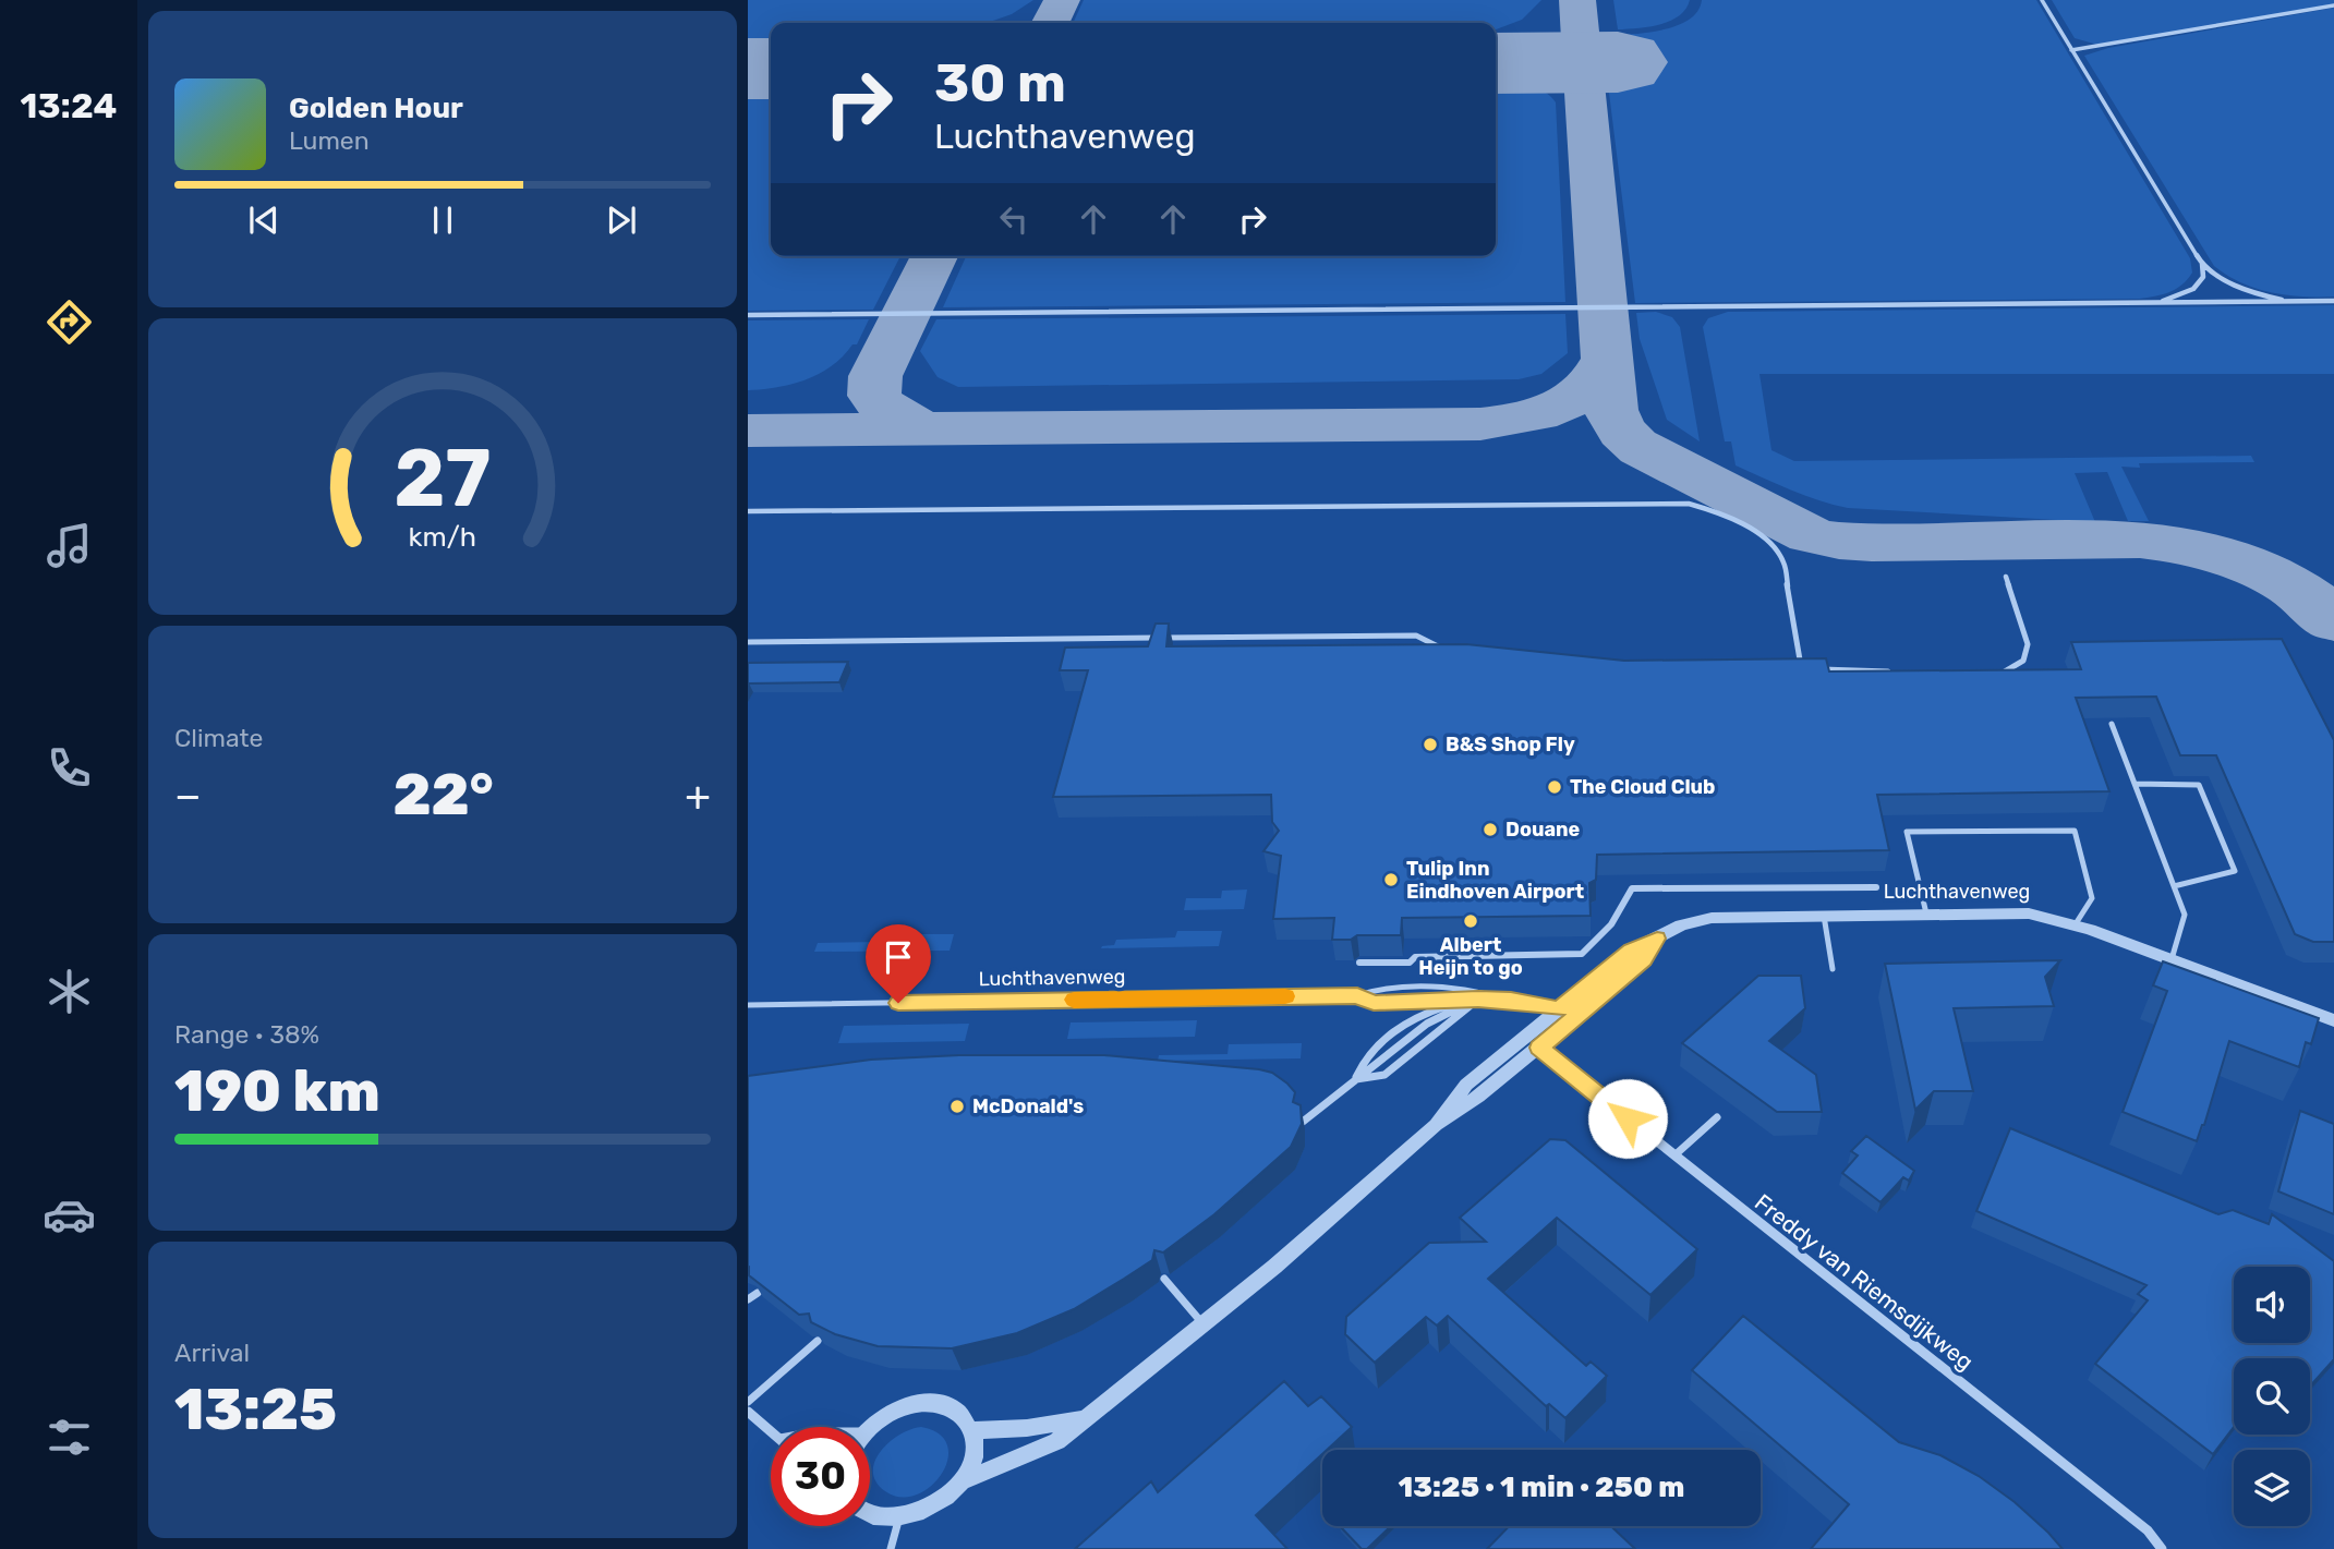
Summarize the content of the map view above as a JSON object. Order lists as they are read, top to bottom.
{
  "streets": {
    "street": ["Luchthavenweg", "Freddy van Riemsdijkweg"]
  },
  "crossings": [
    ["Luchthavenweg", "Freddy van Riemsdijkweg"]
  ],
  "places": [
    "B&S Shop Fly",
    "The Cloud Club",
    "Douane",
    "Tulip Inn Eindhoven Airport",
    "Albert Heijn to go",
    "McDonald's"
  ],
  "page": {
    "tabs": "13:24",
    "turn": ["30 m", "Luchthavenweg"],
    "song": ["Golden Hour", "Lumen"],
    "tile": [
      "Climate",
      ["Range · 38%", "190 km"],
      ["Arrival", "13:25"]
    ],
    "heat": ["−", "22°", "+"],
    "limit": "30",
    "trip": "13:25 · 1 min · 250 m",
    "gauge": ["27", "km/h"]
  }
}
